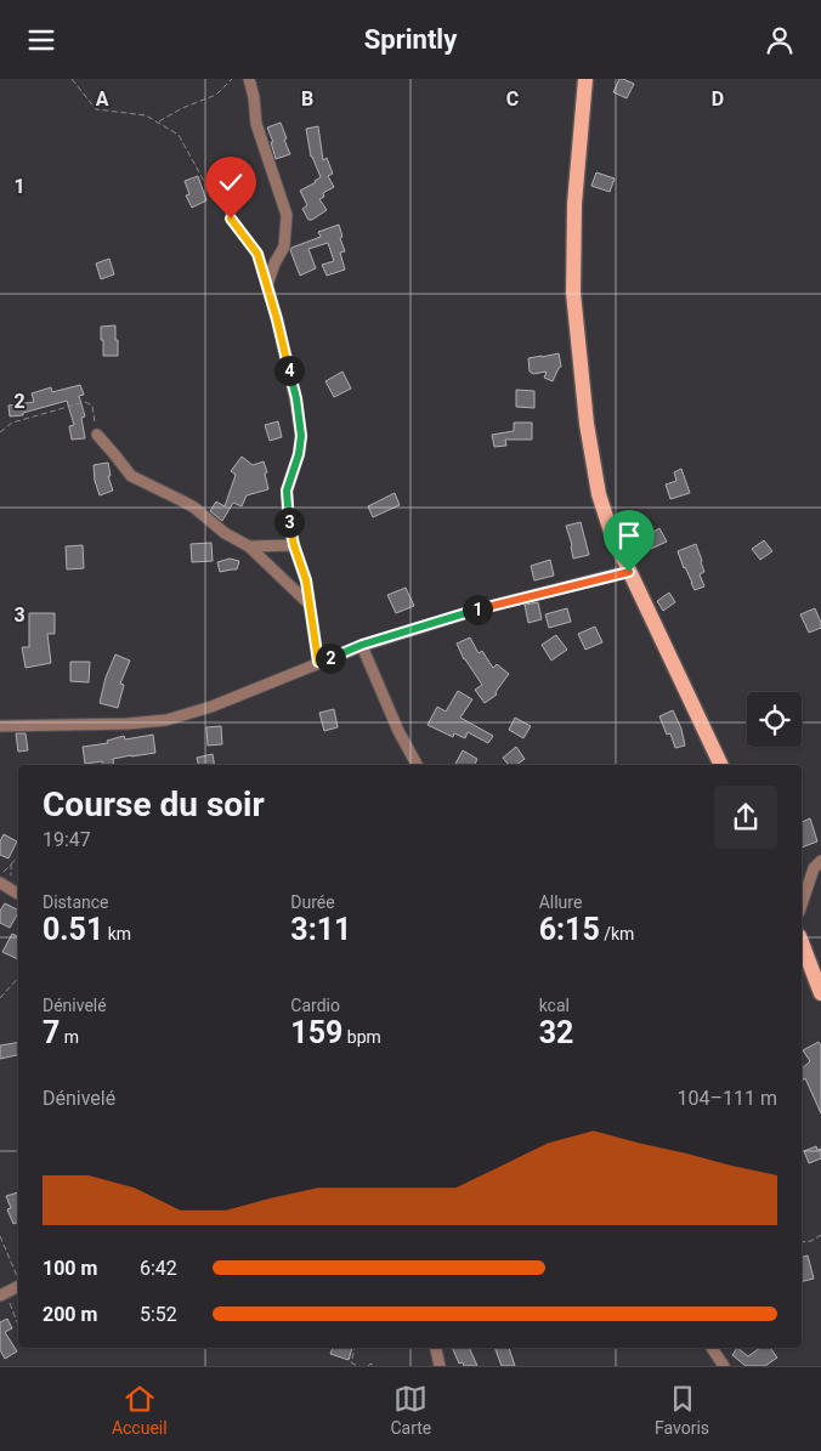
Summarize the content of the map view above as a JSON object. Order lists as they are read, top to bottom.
{
  "page": {
    "header": "Sprintly",
    "pins": [
      "4",
      "3",
      "1",
      "2"
    ],
    "heading": ["Course du soir", "19:47"],
    "stats": [
      ["Distance", "0.51 km"],
      ["Durée", "3:11"],
      ["Allure", "6:15 /km"],
      ["Dénivelé", "7 m"],
      ["Cardio", "159 bpm"],
      ["kcal", "32"]
    ],
    "chart": ["Dénivelé", "104–111 m"],
    "list": [
      {
        "name": "100 m",
        "note": "6:42"
      },
      {
        "name": "200 m",
        "note": "5:52"
      }
    ],
    "tabs": ["Accueil", "Carte", "Favoris"]
  },
  "grid": {
    "columns": [
      "A",
      "B",
      "C",
      "D"
    ],
    "rows": ["1", "2", "3"]
  }
}
